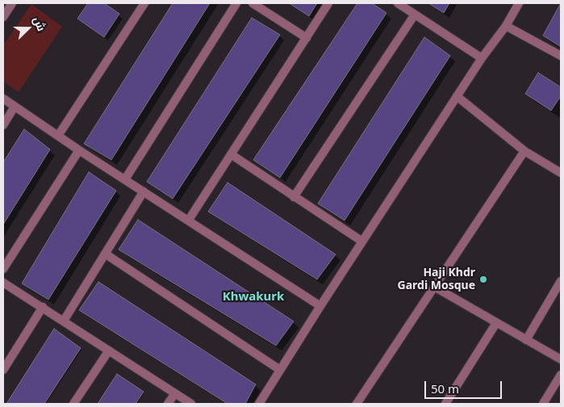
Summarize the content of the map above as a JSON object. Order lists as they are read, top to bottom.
{
  "districts": ["Khwakurk"],
  "places": ["Haji Khdr Gardi Mosque"],
  "scale_bar": "50 m",
  "north": "right"
}
